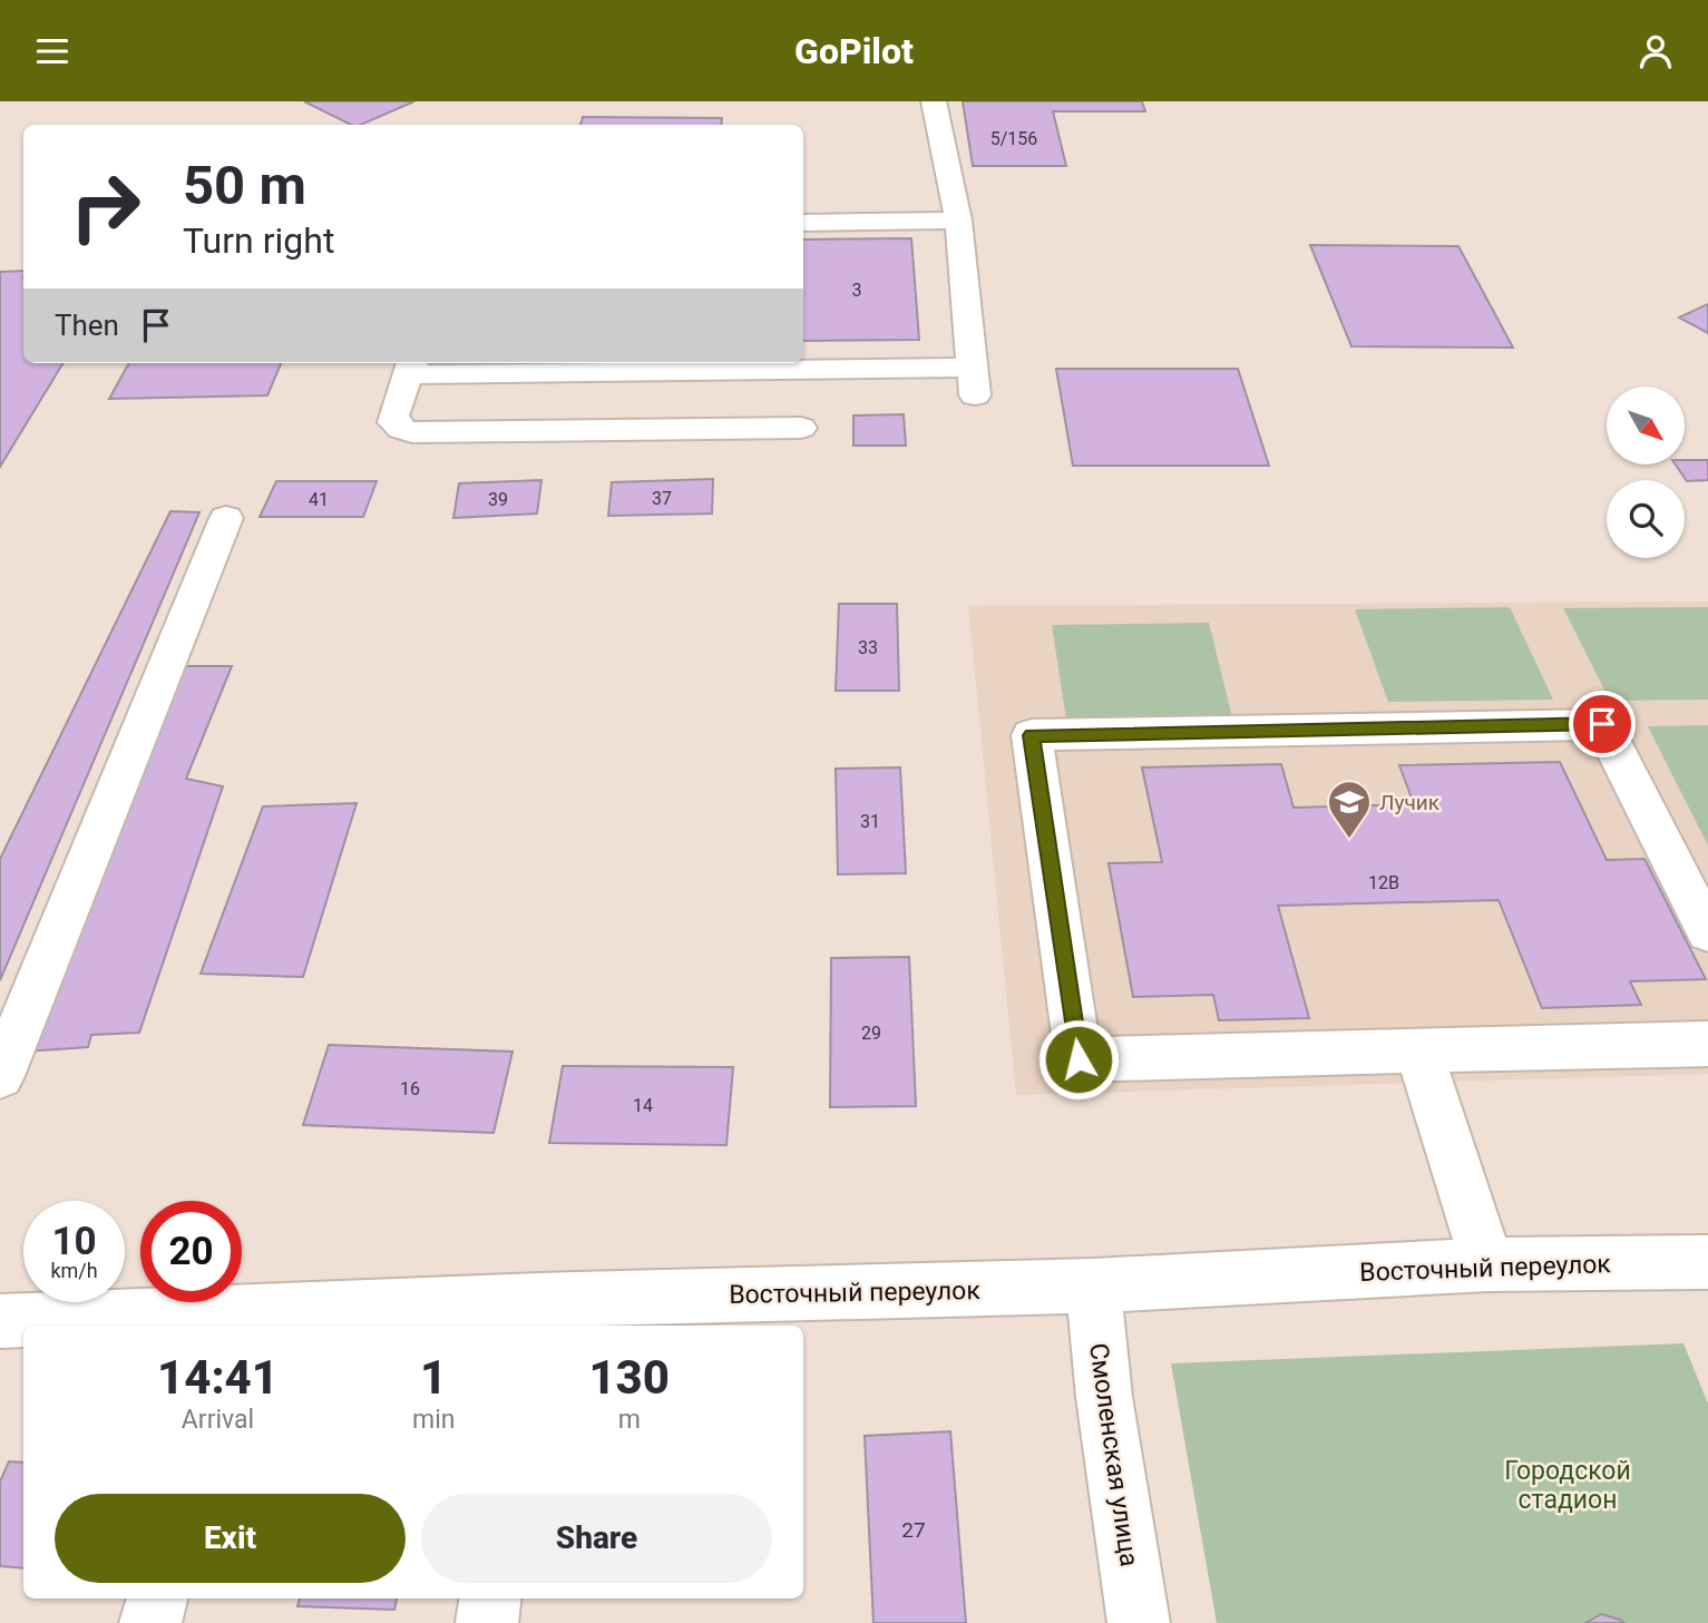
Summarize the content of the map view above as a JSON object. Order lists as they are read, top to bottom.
{
  "streets": {
    "street": ["Восточный переулок", "Смоленская улица"]
  },
  "crossings": [
    ["Восточный переулок", "Смоленская улица"]
  ],
  "parks": ["Городской стадион"],
  "places": {
    "school or university": ["Лучик"]
  },
  "house_numbers": [
    "5/156",
    "3",
    "37",
    "41",
    "39",
    "33",
    "31",
    "12В",
    "29",
    "16",
    "14",
    "27"
  ],
  "north": "bottom right",
  "page": {
    "header": "GoPilot",
    "turn": ["50 m", "Turn right"],
    "then": "Then",
    "speed": "10 km/h",
    "limit": "20",
    "eta": [
      "14:41",
      "Arrival",
      "1",
      "min",
      "130",
      "m"
    ],
    "buttons": ["Exit", "Share"]
  }
}
